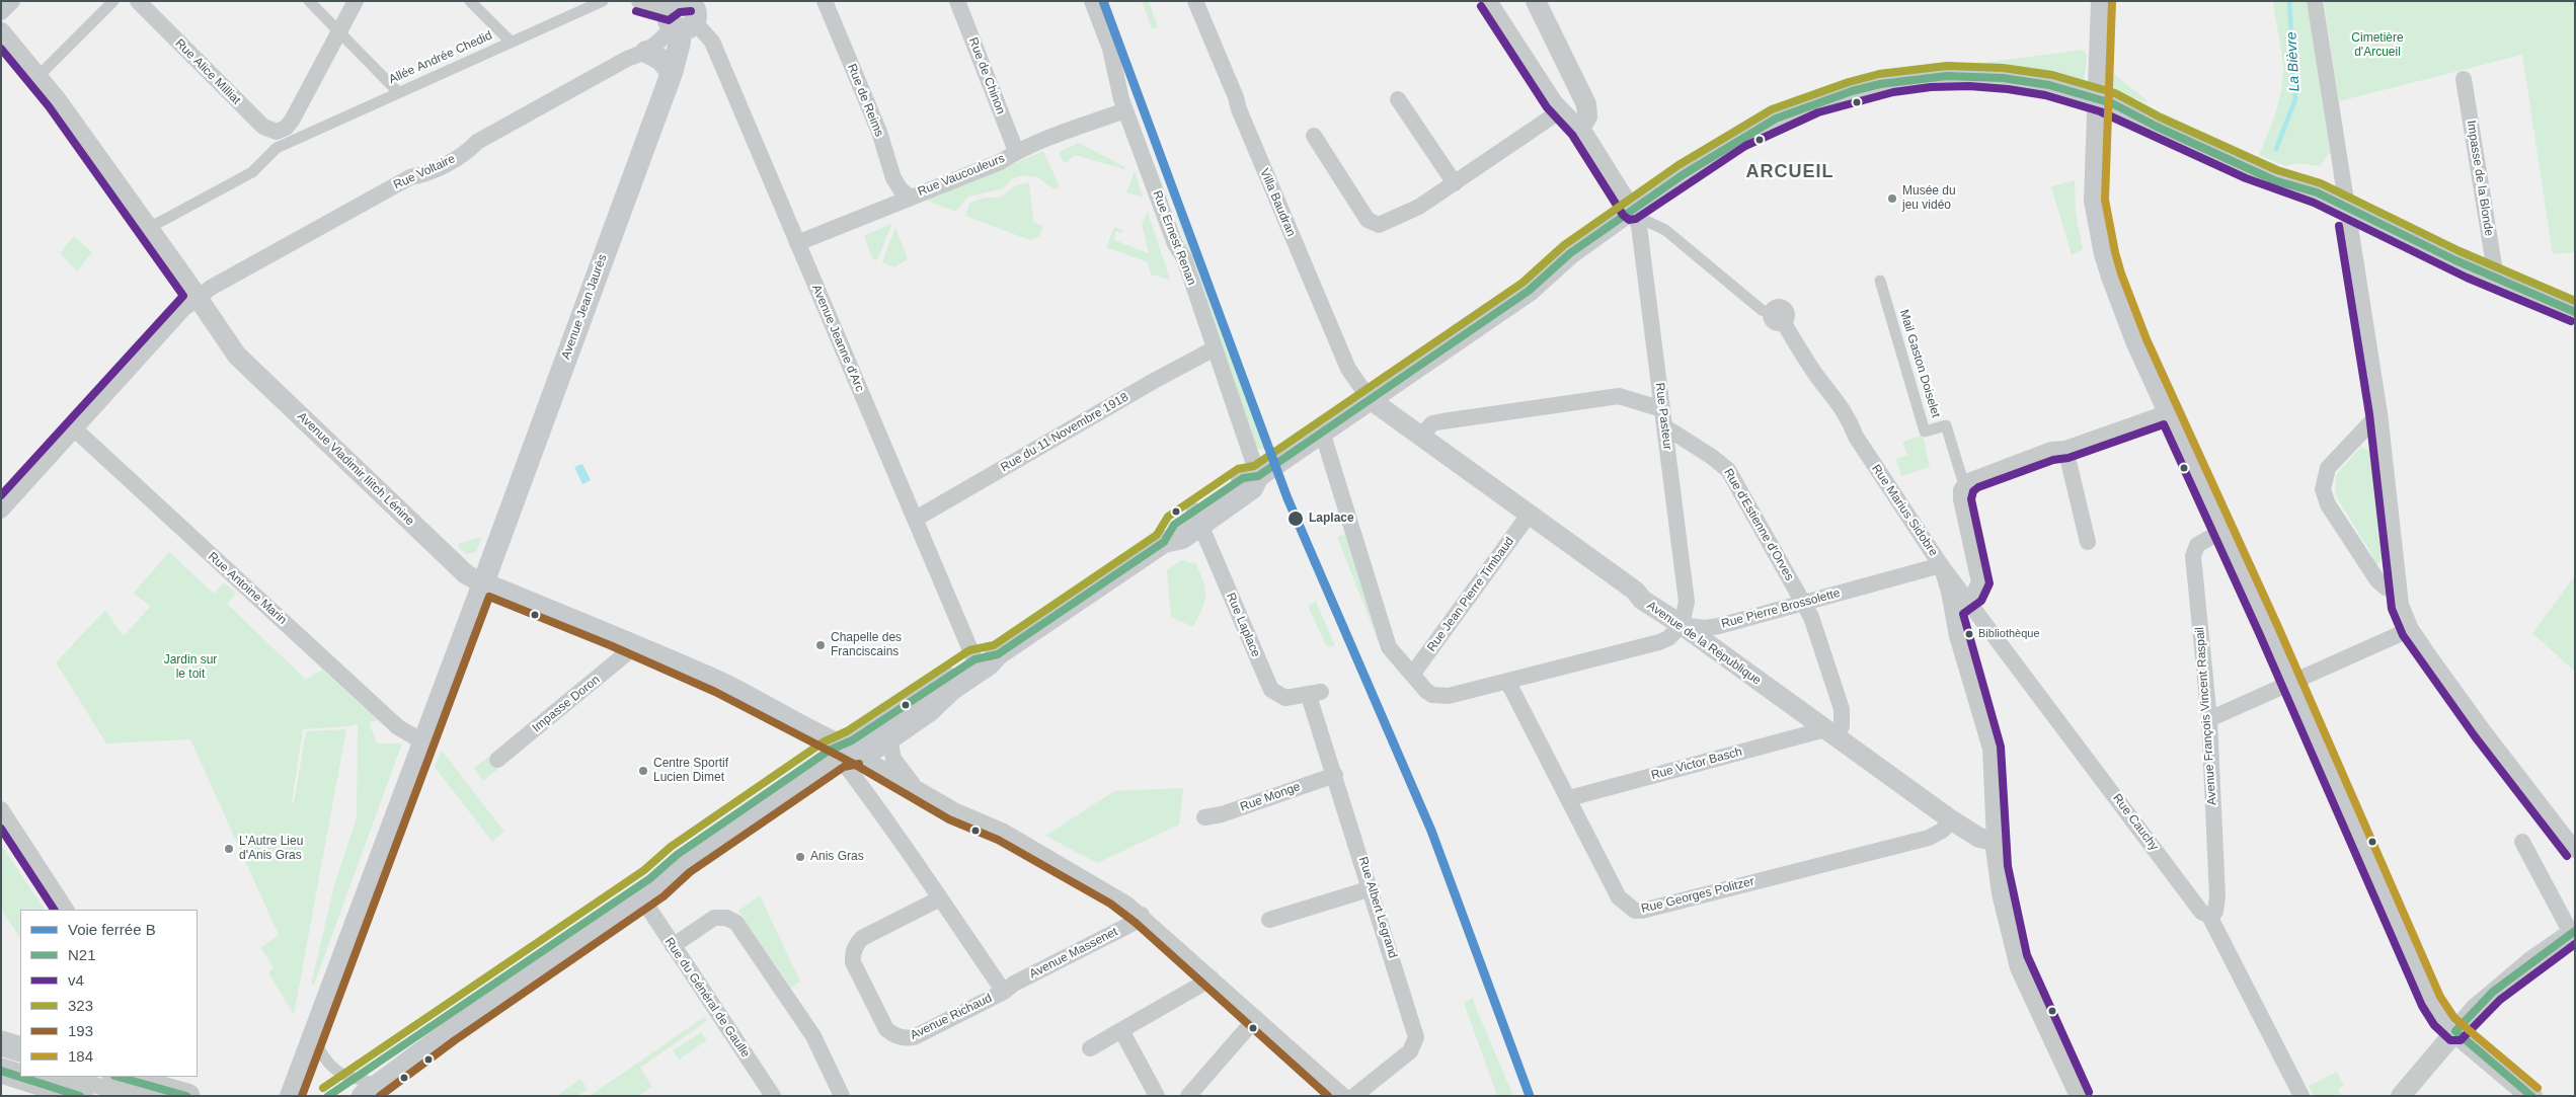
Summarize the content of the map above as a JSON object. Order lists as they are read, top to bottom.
{
  "streets": {
    "main road": ["Avenue Jean Jaurès", "Avenue Vladimir Ilitch Lénine"],
    "street": [
      "Allée Andrée Chedid",
      "Rue Alice Milliat",
      "Rue de Chinon",
      "Rue de Reims",
      "Rue Voltaire",
      "Rue Vaucouleurs",
      "Impasse de la Blonde",
      "Villa Baudran",
      "Rue Ernest Renan",
      "Avenue Jeanne d'Arc",
      "Mail Gaston Doiselet",
      "Rue Pasteur",
      "Rue du 11 Novembre 1918",
      "Rue Marius Sidobre",
      "Rue d'Estienne d'Orves",
      "Rue Antoine Marin",
      "Rue Jean Pierre Timbaud",
      "Rue Pierre Brossolette",
      "Rue Laplace",
      "Avenue de la République",
      "Impasse Doron",
      "Avenue François Vincent Raspail",
      "Rue Victor Basch",
      "Rue Monge",
      "Rue Cauchy",
      "Rue Georges Politzer",
      "Rue Albert Legrand",
      "Avenue Massenet",
      "Rue du Général de Gaulle",
      "Avenue Richaud"
    ]
  },
  "crossings": [
    ["Allée Andrée Chedid", "Rue Alice Milliat"],
    ["Allée Andrée Chedid", "Avenue Vladimir Ilitch Lénine"],
    ["Rue de Chinon", "Rue Vaucouleurs"],
    ["Rue de Reims", "Rue Vaucouleurs"],
    ["Rue Voltaire", "Avenue Jean Jaurès"],
    ["Rue Voltaire", "Avenue Jeanne d'Arc"],
    ["Rue Voltaire", "Avenue Vladimir Ilitch Lénine"],
    ["Rue Voltaire", "Rue Antoine Marin"],
    ["Rue Vaucouleurs", "Rue Ernest Renan"],
    ["Rue Vaucouleurs", "Avenue Jeanne d'Arc"],
    ["Villa Baudran", "Avenue de la République"],
    ["Rue Ernest Renan", "Rue du 11 Novembre 1918"],
    ["Avenue Jean Jaurès", "Avenue Jeanne d'Arc"],
    ["Avenue Jean Jaurès", "Avenue Vladimir Ilitch Lénine"],
    ["Avenue Jean Jaurès", "Rue Antoine Marin"],
    ["Avenue Jeanne d'Arc", "Rue du 11 Novembre 1918"],
    ["Rue Pasteur", "Rue Marius Sidobre"],
    ["Rue Pasteur", "Rue d'Estienne d'Orves"],
    ["Rue Pasteur", "Rue Pierre Brossolette"],
    ["Rue Pasteur", "Avenue de la République"],
    ["Avenue Vladimir Ilitch Lénine", "Impasse Doron"],
    ["Avenue Vladimir Ilitch Lénine", "Avenue Richaud"],
    ["Rue Marius Sidobre", "Rue Pierre Brossolette"],
    ["Rue Marius Sidobre", "Avenue de la République"],
    ["Rue Marius Sidobre", "Rue Cauchy"],
    ["Rue d'Estienne d'Orves", "Rue Pierre Brossolette"],
    ["Rue d'Estienne d'Orves", "Avenue de la République"],
    ["Rue d'Estienne d'Orves", "Rue Victor Basch"],
    ["Rue Jean Pierre Timbaud", "Avenue de la République"],
    ["Rue Pierre Brossolette", "Avenue de la République"],
    ["Rue Pierre Brossolette", "Rue Cauchy"],
    ["Rue Laplace", "Rue Albert Legrand"],
    ["Avenue de la République", "Rue Victor Basch"],
    ["Avenue de la République", "Rue Georges Politzer"],
    ["Avenue François Vincent Raspail", "Rue Cauchy"],
    ["Rue Victor Basch", "Rue Georges Politzer"],
    ["Rue Monge", "Rue Albert Legrand"],
    ["Avenue Massenet", "Avenue Richaud"]
  ],
  "districts": ["ARCUEIL"],
  "water": ["La Bièvre"],
  "parks": ["Cimetière d'Arcueil", "Jardin sur le toit"],
  "places": [
    "Musée du jeu vidéo",
    "Laplace",
    "Bibliothèque",
    "Chapelle des Franciscains",
    "Centre Sportif Lucien Dimet",
    "L’Autre Lieu d'Anis Gras",
    "Anis Gras"
  ],
  "lines": [
    "rail line B",
    "transit line 184",
    "transit line v4",
    "transit line 323",
    "transit line N21",
    "transit line 193"
  ],
  "legend": [
    "Voie ferrée B",
    "N21",
    "v4",
    "323",
    "193",
    "184"
  ]
}
